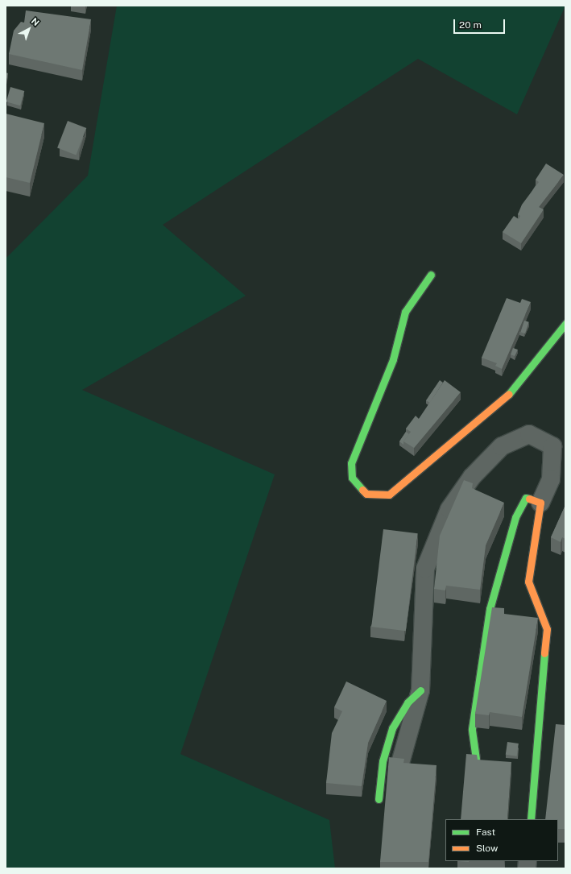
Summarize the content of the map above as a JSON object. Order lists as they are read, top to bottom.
{
  "legend": ["Fast", "Slow"],
  "scale_bar": "20 m",
  "north": "top right"
}
